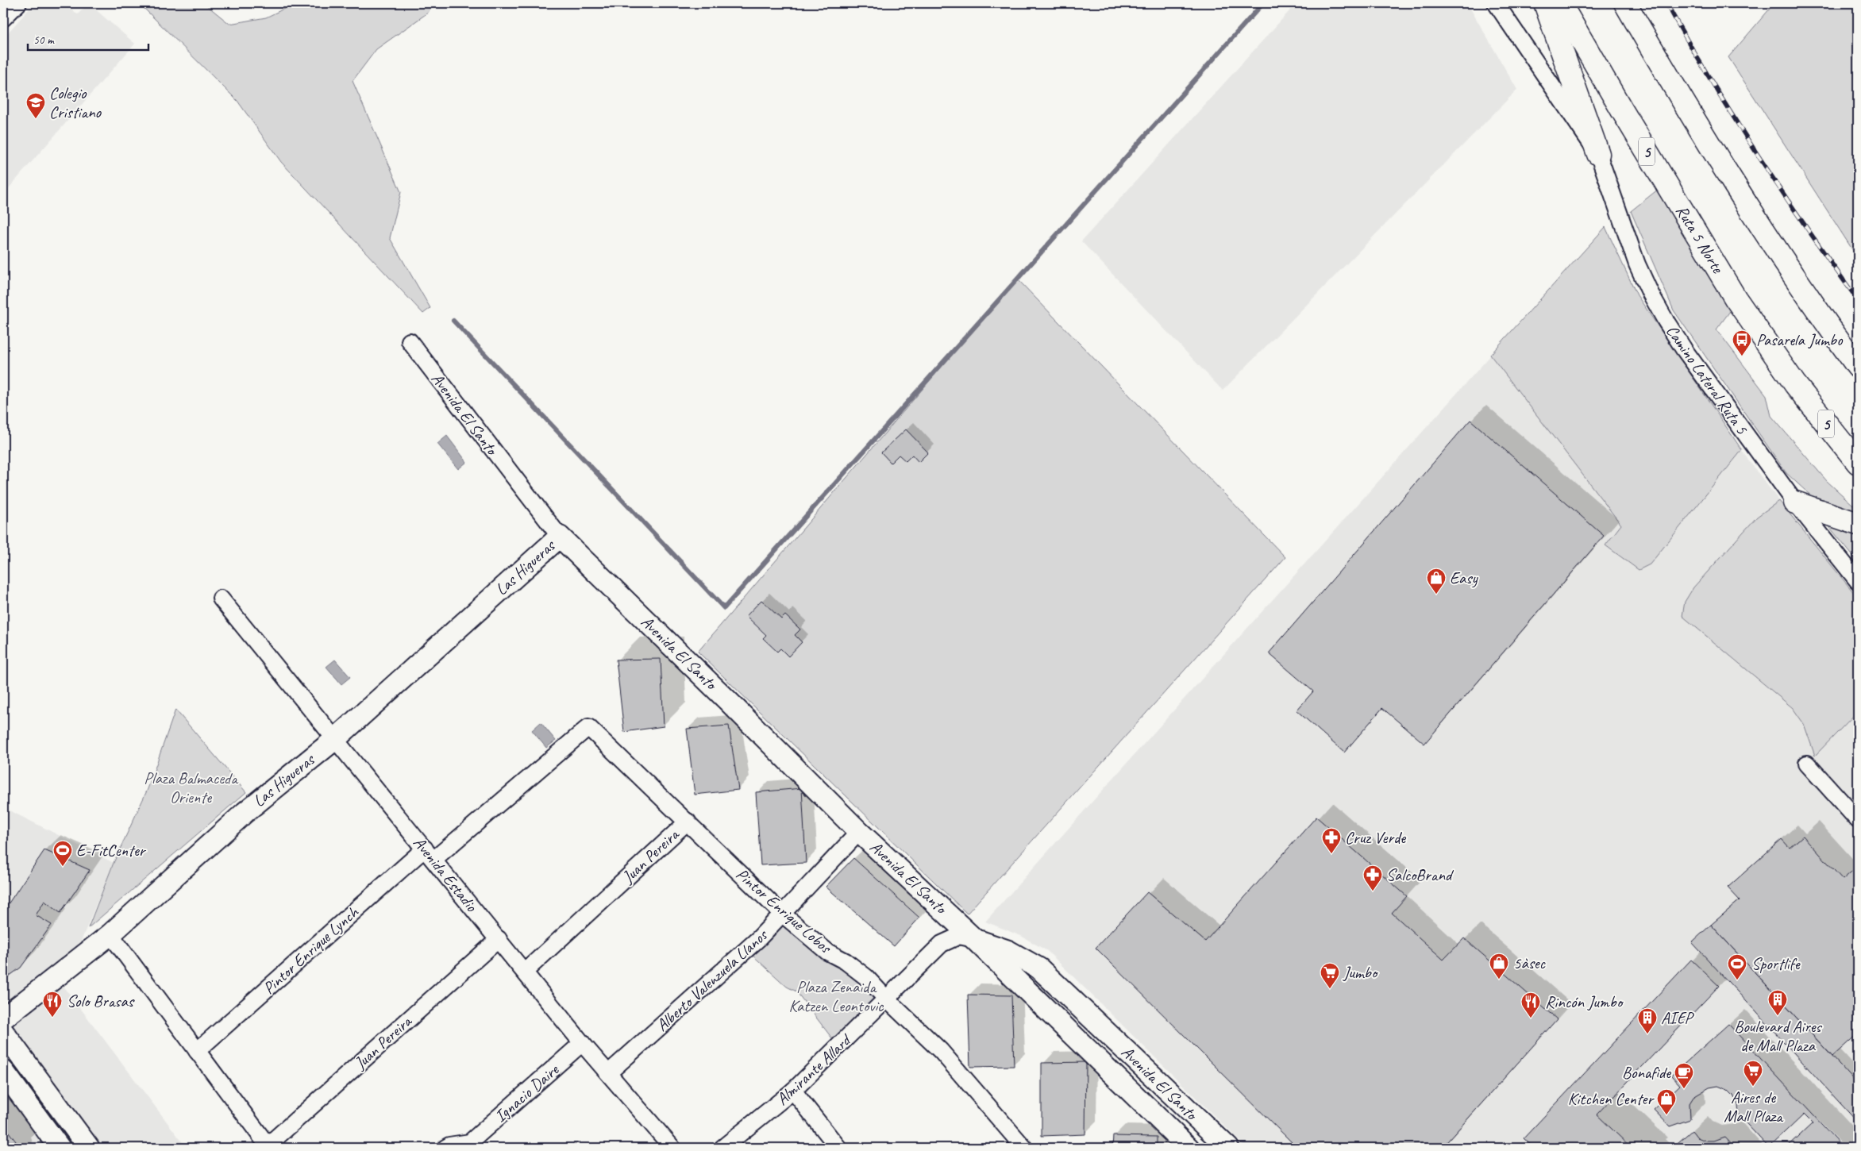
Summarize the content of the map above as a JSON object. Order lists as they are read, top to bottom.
{
  "streets": {
    "highway": ["5", "Ruta 5 Norte"],
    "main road": ["Avenida El Santo", "Las Higueras"],
    "street": [
      "Camino Lateral Ruta 5",
      "Juan Pereira",
      "Avenida Estadio",
      "Pintor Enrique Lobos",
      "Pintor Enrique Lynch",
      "Alberto Valenzuela Llanos",
      "Almirante Allard",
      "Ignacio Daire"
    ]
  },
  "crossings": [
    ["Avenida El Santo", "Las Higueras"],
    ["Avenida El Santo", "Alberto Valenzuela Llanos"],
    ["Avenida El Santo", "Almirante Allard"],
    ["Las Higueras", "Juan Pereira"],
    ["Las Higueras", "Avenida Estadio"],
    ["Juan Pereira", "Avenida Estadio"],
    ["Juan Pereira", "Pintor Enrique Lobos"],
    ["Juan Pereira", "Pintor Enrique Lynch"],
    ["Avenida Estadio", "Pintor Enrique Lynch"],
    ["Avenida Estadio", "Alberto Valenzuela Llanos"],
    ["Avenida Estadio", "Ignacio Daire"],
    ["Pintor Enrique Lobos", "Pintor Enrique Lynch"],
    ["Pintor Enrique Lobos", "Alberto Valenzuela Llanos"],
    ["Pintor Enrique Lobos", "Almirante Allard"]
  ],
  "parks": ["Plaza Balmaceda Oriente", "Plaza Zenaida Katzen Leontovic"],
  "places": {
    "school or university": ["Colegio Cristiano"],
    "bus stop": ["Pasarela Jumbo"],
    "shop": ["Easy", "5àsec", "Kitchen Center"],
    "pharmacy": ["Cruz Verde", "SalcoBrand"],
    "sports": ["E-FitCenter", "Sportlife"],
    "supermarket": ["Jumbo", "Aires de Mall Plaza"],
    "building": ["Boulevard Aires de Mall Plaza", "AIEP"],
    "restaurant": ["Solo Brasas", "Rincón Jumbo"],
    "cafe": ["Bonafide"]
  },
  "scale_bar": "50 m"
}
